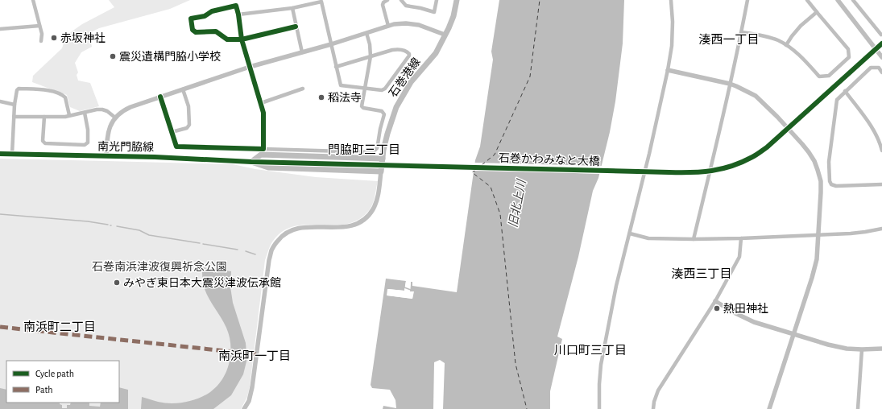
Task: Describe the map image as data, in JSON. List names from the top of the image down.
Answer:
{
  "streets": {
    "main road": ["石巻港線"],
    "street": ["南光門脇線", "石巻かわみなと大橋"]
  },
  "crossings": [
    ["南光門脇線", "石巻かわみなと大橋"]
  ],
  "districts": [
    "湊西一丁目",
    "門脇町三丁目",
    "湊西三丁目",
    "南浜町二丁目",
    "川口町三丁目",
    "南浜町一丁目"
  ],
  "water": ["旧北上川"],
  "parks": ["石巻南浜津波復興祈念公園"],
  "places": [
    "赤坂神社",
    "震災遺構門脇小学校",
    "稻法寺",
    "みやぎ東日本大震災津波伝承館",
    "熱田神社"
  ],
  "legend": ["Cycle path", "Path"]
}
